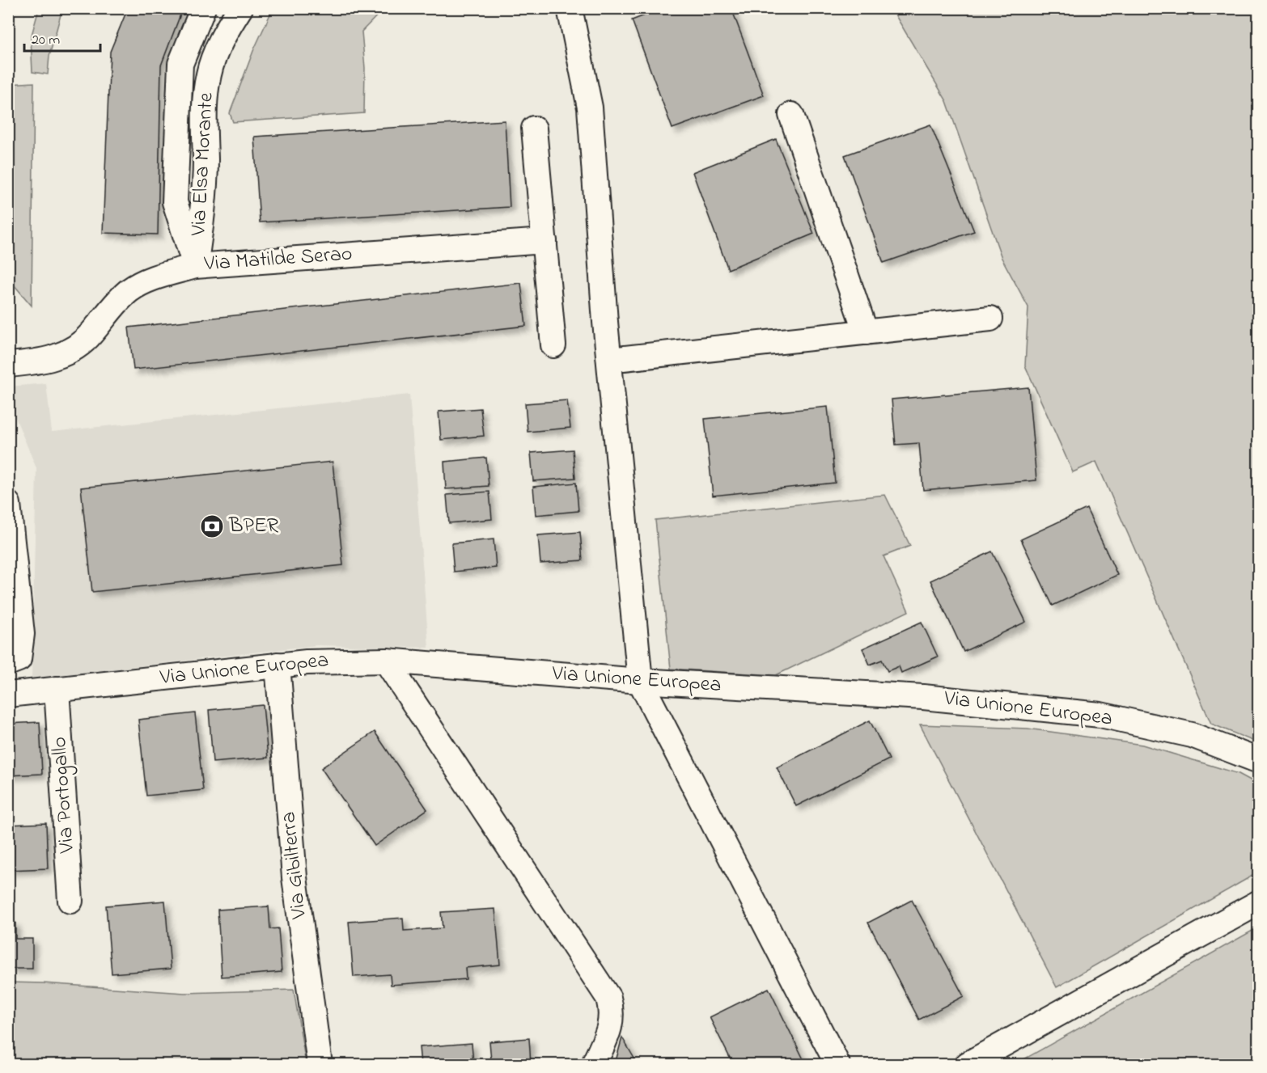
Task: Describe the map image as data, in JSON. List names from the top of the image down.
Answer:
{
  "streets": {
    "street": [
      "Via Elsa Morante",
      "Via Matilde Serao",
      "Via Unione Europea",
      "Via Portogallo",
      "Via Gibilterra"
    ]
  },
  "crossings": [
    ["Via Elsa Morante", "Via Matilde Serao"],
    ["Via Unione Europea", "Via Portogallo"],
    ["Via Unione Europea", "Via Gibilterra"]
  ],
  "places": {
    "bank": ["BPER"]
  },
  "scale_bar": "20 m"
}
